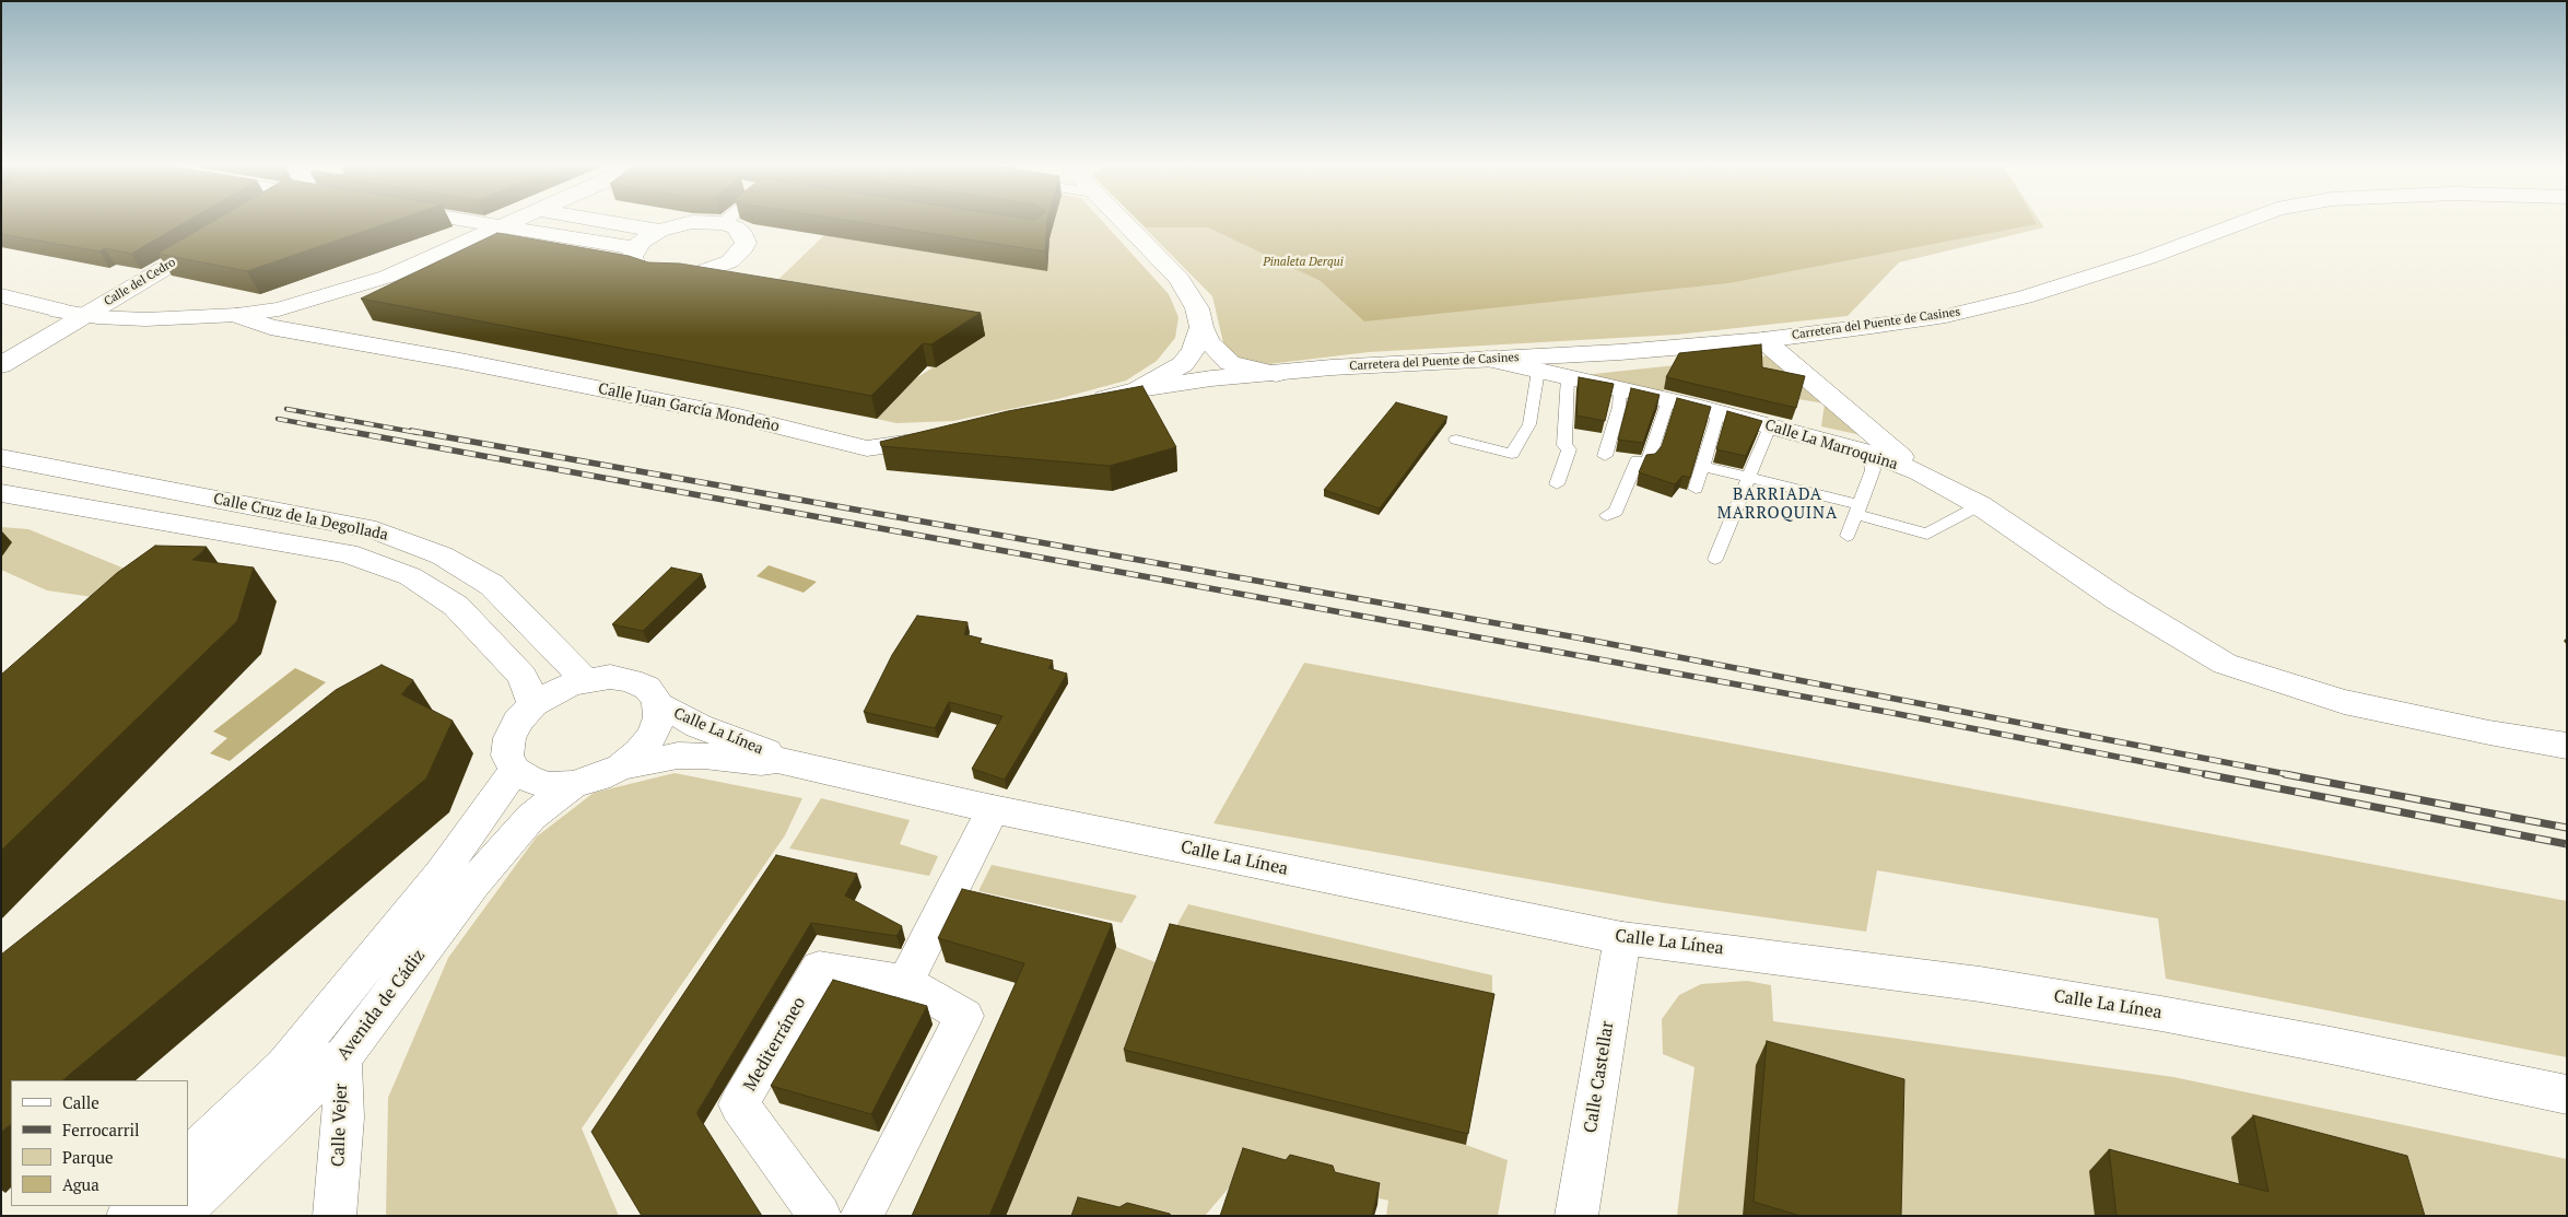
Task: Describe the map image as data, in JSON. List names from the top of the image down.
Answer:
{
  "streets": {
    "street": [
      "Calle del Cedro",
      "Carretera del Puente de Casines",
      "Calle Juan García Mondeño",
      "Calle La Marroquina",
      "Calle Cruz de la Degollada",
      "Calle La Línea",
      "Avenida de Cádiz",
      "Mediterráneo",
      "Calle Castellar",
      "Calle Vejer"
    ]
  },
  "crossings": [
    ["Carretera del Puente de Casines", "Calle La Marroquina"],
    ["Calle Cruz de la Degollada", "Calle La Línea"],
    ["Calle Cruz de la Degollada", "Avenida de Cádiz"],
    ["Calle La Línea", "Avenida de Cádiz"],
    ["Calle La Línea", "Calle Castellar"],
    ["Avenida de Cádiz", "Calle Vejer"]
  ],
  "districts": ["BARRIADA MARROQUINA"],
  "parks": ["Pinaleta Derqui"],
  "legend": [
    "Calle",
    "Ferrocarril",
    "Parque",
    "Agua"
  ]
}
